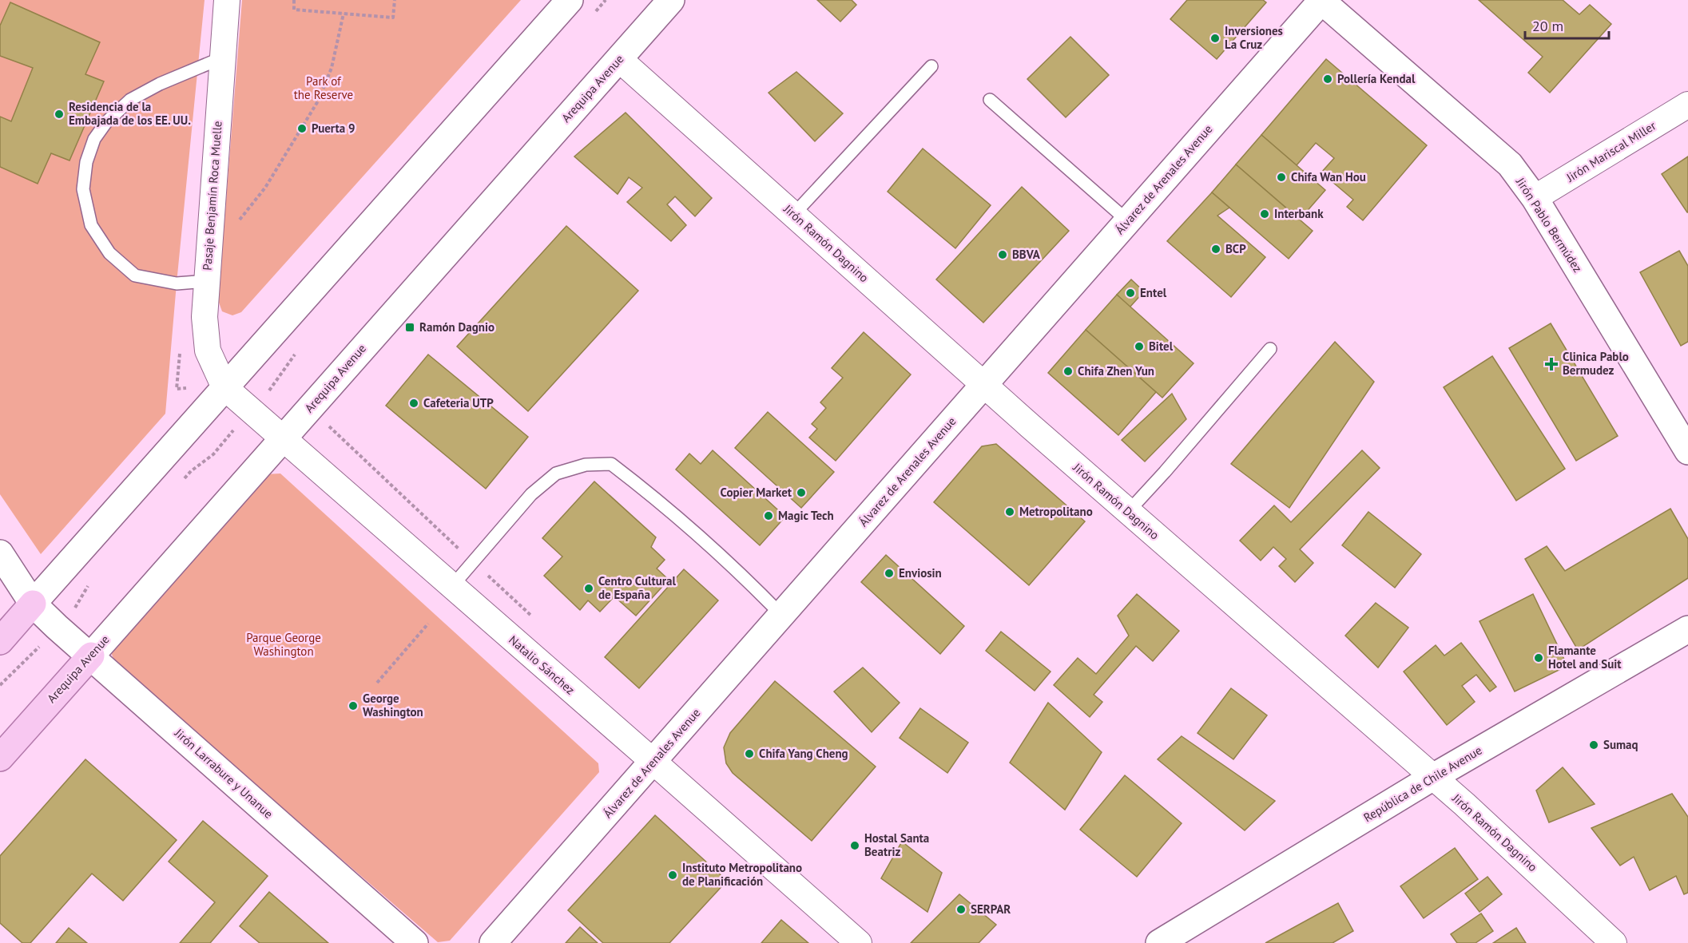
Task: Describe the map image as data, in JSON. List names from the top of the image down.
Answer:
{
  "streets": {
    "main road": [
      "Arequipa Avenue",
      "Álvarez de Arenales Avenue",
      "Jirón Pablo Bermúdez",
      "Jirón Larrabure y Unanue",
      "República de Chile Avenue"
    ],
    "street": [
      "Jirón Mariscal Miller",
      "Pasaje Benjamín Roca Muelle",
      "Jirón Ramón Dagnino",
      "Natalio Sánchez"
    ]
  },
  "crossings": [
    ["Arequipa Avenue", "Jirón Ramón Dagnino"],
    ["Arequipa Avenue", "Natalio Sánchez"],
    ["Arequipa Avenue", "Jirón Larrabure y Unanue"],
    ["Jirón Mariscal Miller", "Jirón Pablo Bermúdez"],
    ["Álvarez de Arenales Avenue", "Jirón Pablo Bermúdez"],
    ["Álvarez de Arenales Avenue", "Jirón Ramón Dagnino"],
    ["Álvarez de Arenales Avenue", "Natalio Sánchez"],
    ["Pasaje Benjamín Roca Muelle", "Natalio Sánchez"],
    ["Jirón Ramón Dagnino", "República de Chile Avenue"]
  ],
  "parks": ["Park of the Reserve", "Parque George Washington"],
  "places": {
    "other": [
      "Inversiones La Cruz",
      "Pollería Kendal",
      "Residencia de la Embajada de los EE. UU.",
      "Puerta 9",
      "Chifa Wan Hou",
      "Interbank",
      "BCP",
      "BBVA",
      "Entel",
      "Bitel",
      "Chifa Zhen Yun",
      "Cafeteria UTP",
      "Copier Market",
      "Metropolitano",
      "Magic Tech",
      "Enviosin",
      "Centro Cultural de España",
      "Flamante Hotel and Suit",
      "George Washington",
      "Sumaq",
      "Chifa Yang Cheng",
      "Hostal Santa Beatriz",
      "Instituto Metropolitano de Planificación",
      "SERPAR"
    ],
    "transit": ["Ramón Dagnio"],
    "health": ["Clinica Pablo Bermudez"]
  },
  "scale_bar": "20 m"
}
